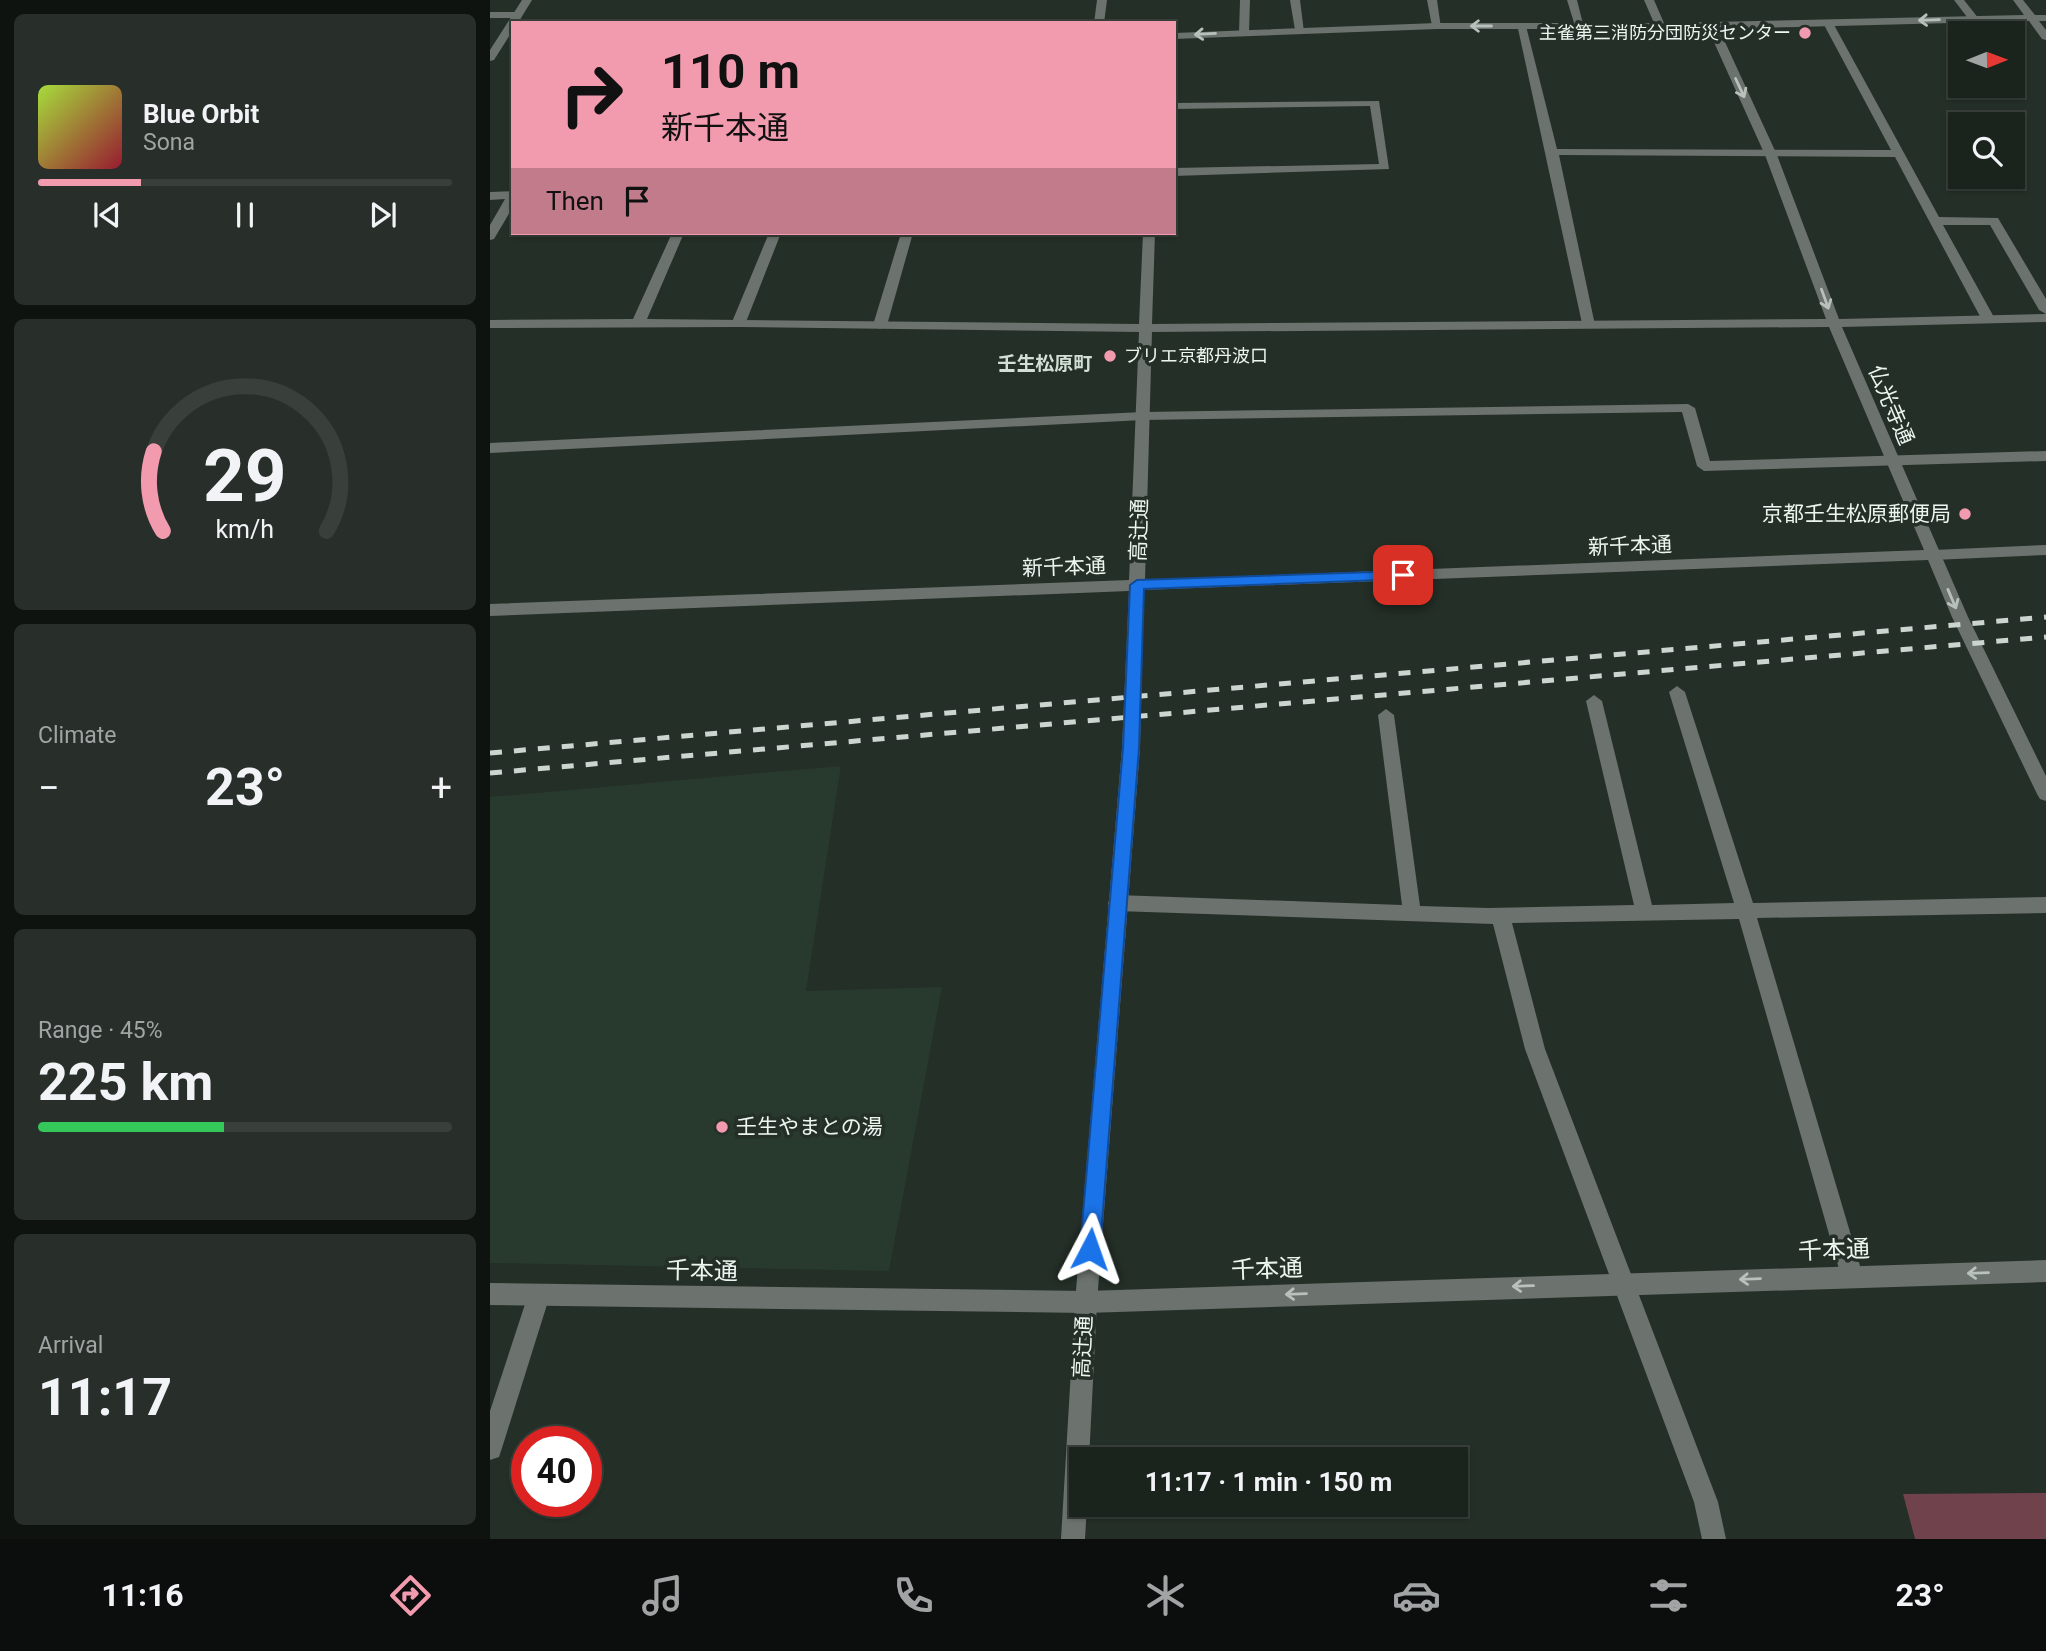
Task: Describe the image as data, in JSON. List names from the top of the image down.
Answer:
{
  "streets": {
    "street": [
      "仏光寺通",
      "高辻通",
      "新千本通",
      "千本通"
    ]
  },
  "crossings": [
    ["仏光寺通", "新千本通"],
    ["高辻通", "新千本通"],
    ["高辻通", "千本通"]
  ],
  "one_way": ["千本通"],
  "districts": ["壬生松原町"],
  "places": [
    "主雀第三消防分団防災センター",
    "ブリエ京都丹波口",
    "京都壬生松原郵便局",
    "壬生やまとの湯"
  ],
  "north": "right",
  "page": {
    "turn": ["110 m", "新千本通"],
    "song": ["Blue Orbit", "Sona"],
    "then": "Then",
    "tile": [
      "Climate",
      ["Range · 45%", "225 km"],
      ["Arrival", "11:17"]
    ],
    "heat": ["−", "23°", "+"],
    "limit": "40",
    "trip": "11:17 · 1 min · 150 m",
    "tabs": ["11:16", "23°"],
    "gauge": ["29", "km/h"]
  }
}
